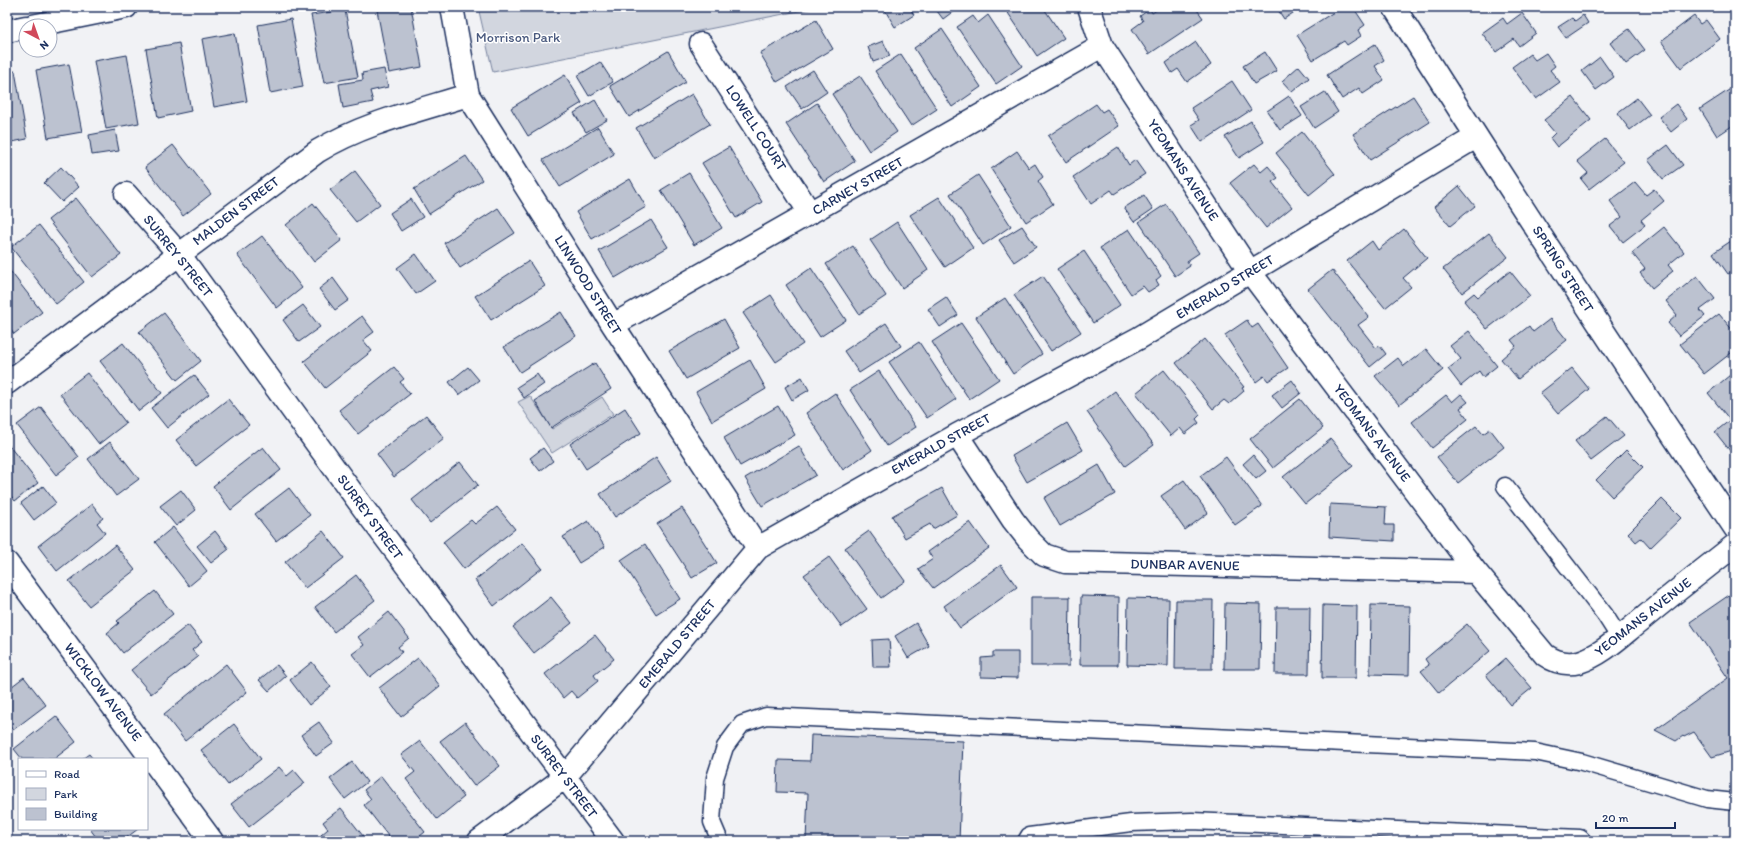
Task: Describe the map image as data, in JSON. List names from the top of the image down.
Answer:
{
  "streets": {
    "street": [
      "LOWELL COURT",
      "YEOMANS AVENUE",
      "CARNEY STREET",
      "MALDEN STREET",
      "SURREY STREET",
      "SPRING STREET",
      "LINWOOD STREET",
      "EMERALD STREET",
      "DUNBAR AVENUE",
      "WICKLOW AVENUE"
    ]
  },
  "crossings": [
    ["LOWELL COURT", "CARNEY STREET"],
    ["YEOMANS AVENUE", "CARNEY STREET"],
    ["YEOMANS AVENUE", "EMERALD STREET"],
    ["YEOMANS AVENUE", "DUNBAR AVENUE"],
    ["CARNEY STREET", "LINWOOD STREET"],
    ["MALDEN STREET", "SURREY STREET"],
    ["MALDEN STREET", "LINWOOD STREET"],
    ["SURREY STREET", "EMERALD STREET"],
    ["SPRING STREET", "EMERALD STREET"],
    ["LINWOOD STREET", "EMERALD STREET"],
    ["EMERALD STREET", "DUNBAR AVENUE"]
  ],
  "parks": ["Morrison Park"],
  "legend": ["Road", "Park", "Building"],
  "scale_bar": "20 m",
  "north": "bottom right"
}
